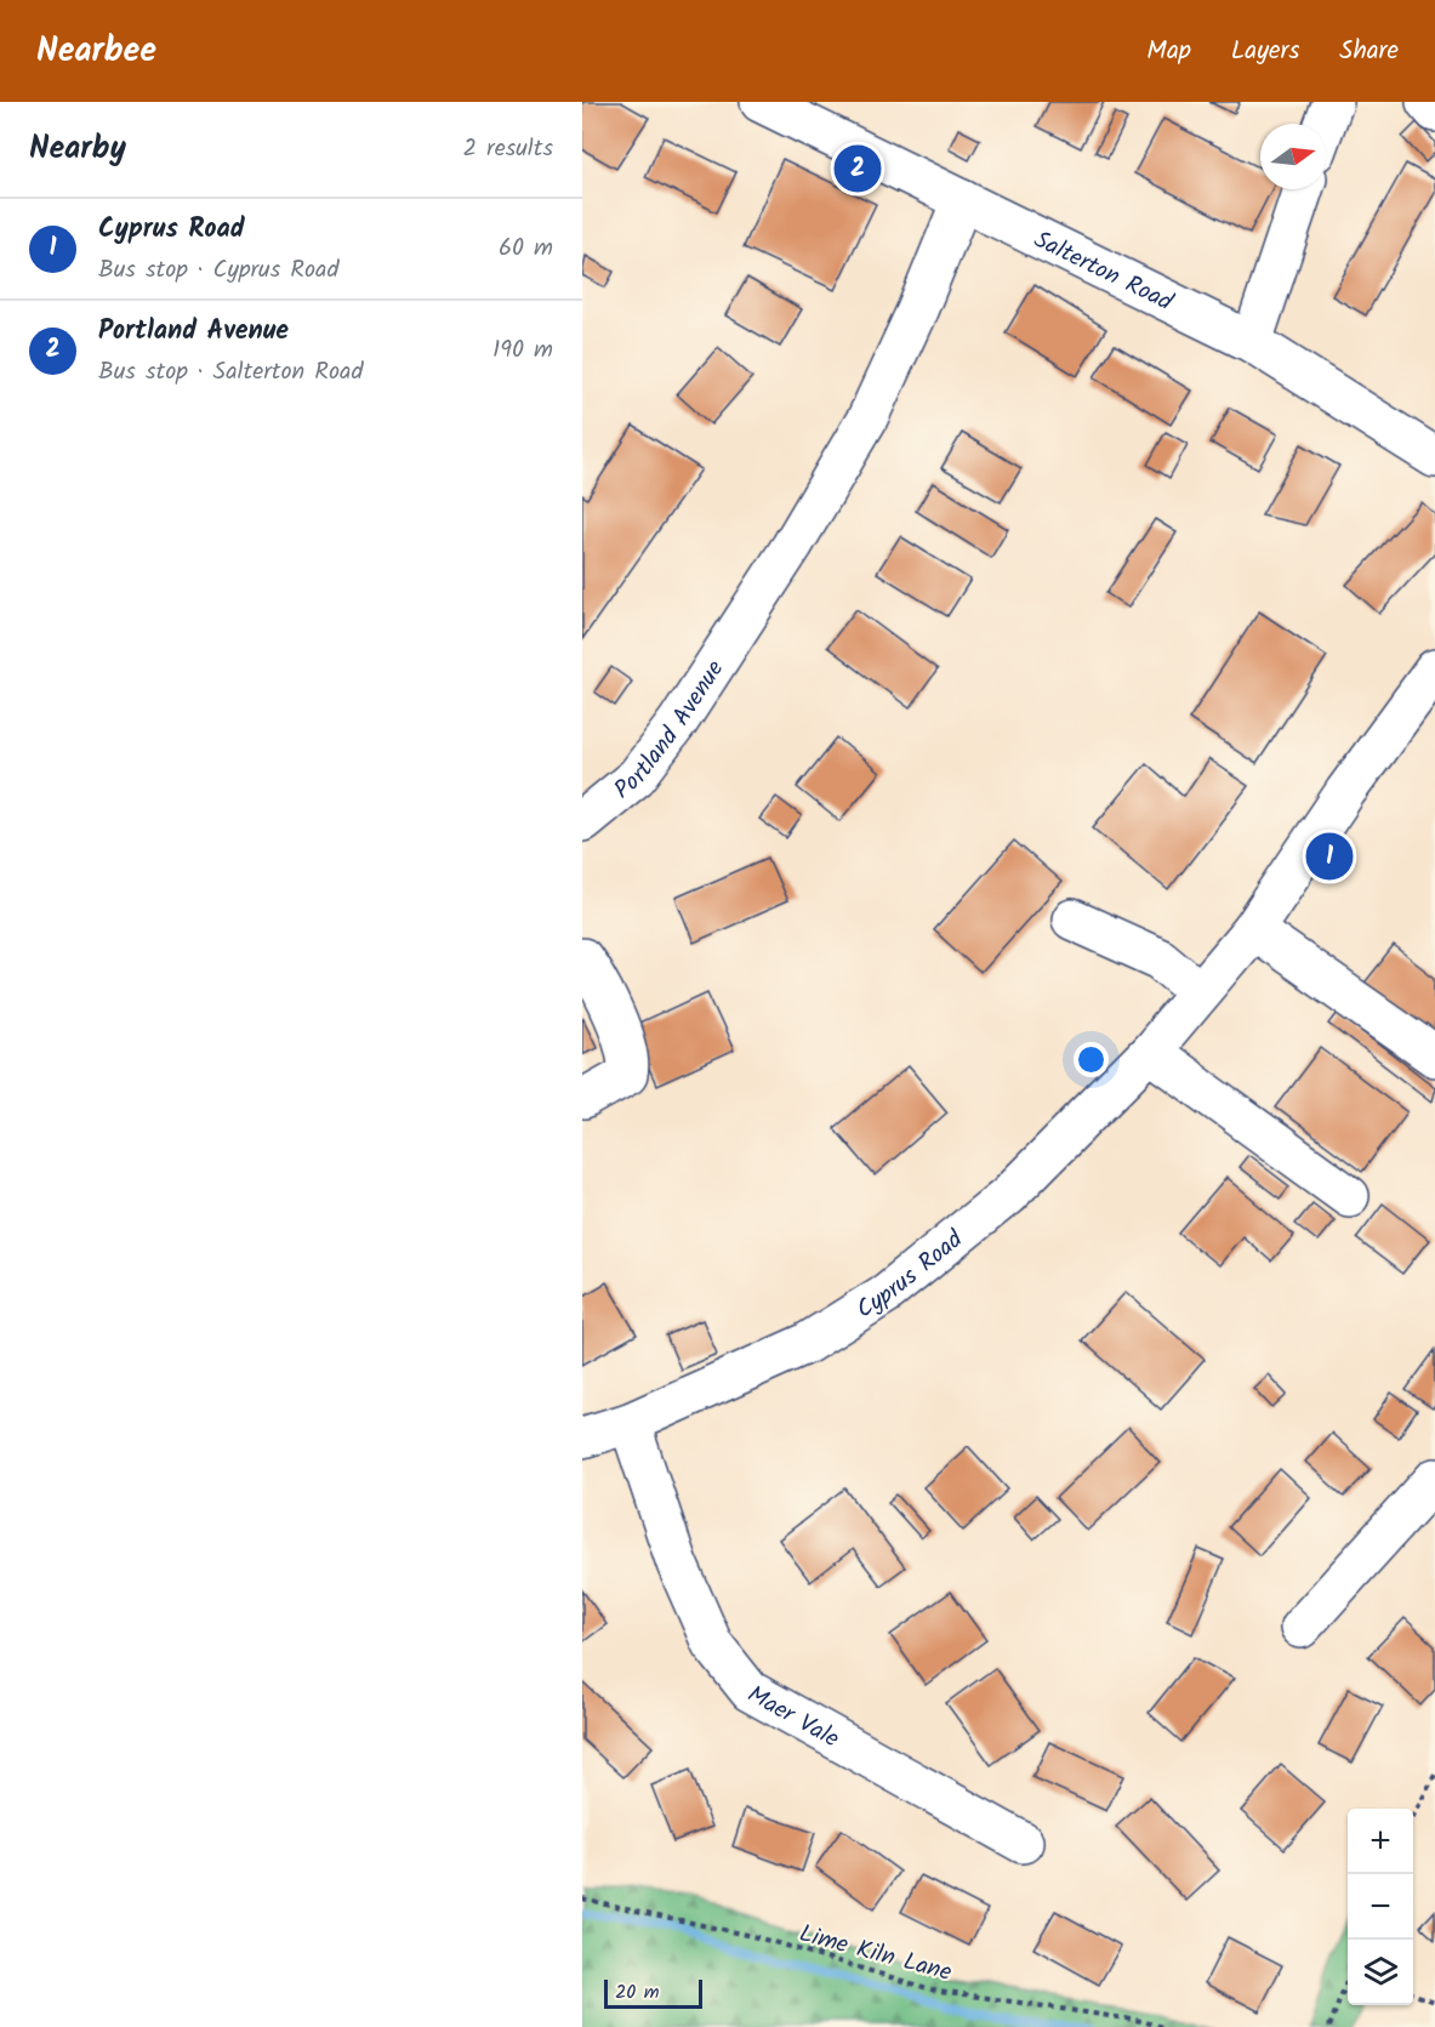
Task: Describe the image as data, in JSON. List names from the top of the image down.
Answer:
{
  "streets": {
    "street": [
      "Salterton Road",
      "Portland Avenue",
      "Cyprus Road",
      "Maer Vale"
    ],
    "path": ["Lime Kiln Lane"]
  },
  "crossings": [
    ["Salterton Road", "Portland Avenue"],
    ["Cyprus Road", "Maer Vale"]
  ],
  "scale_bar": "20 m",
  "north": "right",
  "page": {
    "header": "Nearbee",
    "nav": ["Map", "Layers", "Share"],
    "heading": ["Nearby", "2 results"],
    "pins": ["2", "1"],
    "list": [
      {
        "mark": "1",
        "name": "Cyprus Road",
        "note": "Bus stop · Cyprus Road",
        "value": "60 m"
      },
      {
        "mark": "2",
        "name": "Portland Avenue",
        "note": "Bus stop · Salterton Road",
        "value": "190 m"
      }
    ],
    "map_buttons": ["+", "−"],
    "scale": "20 m"
  }
}
